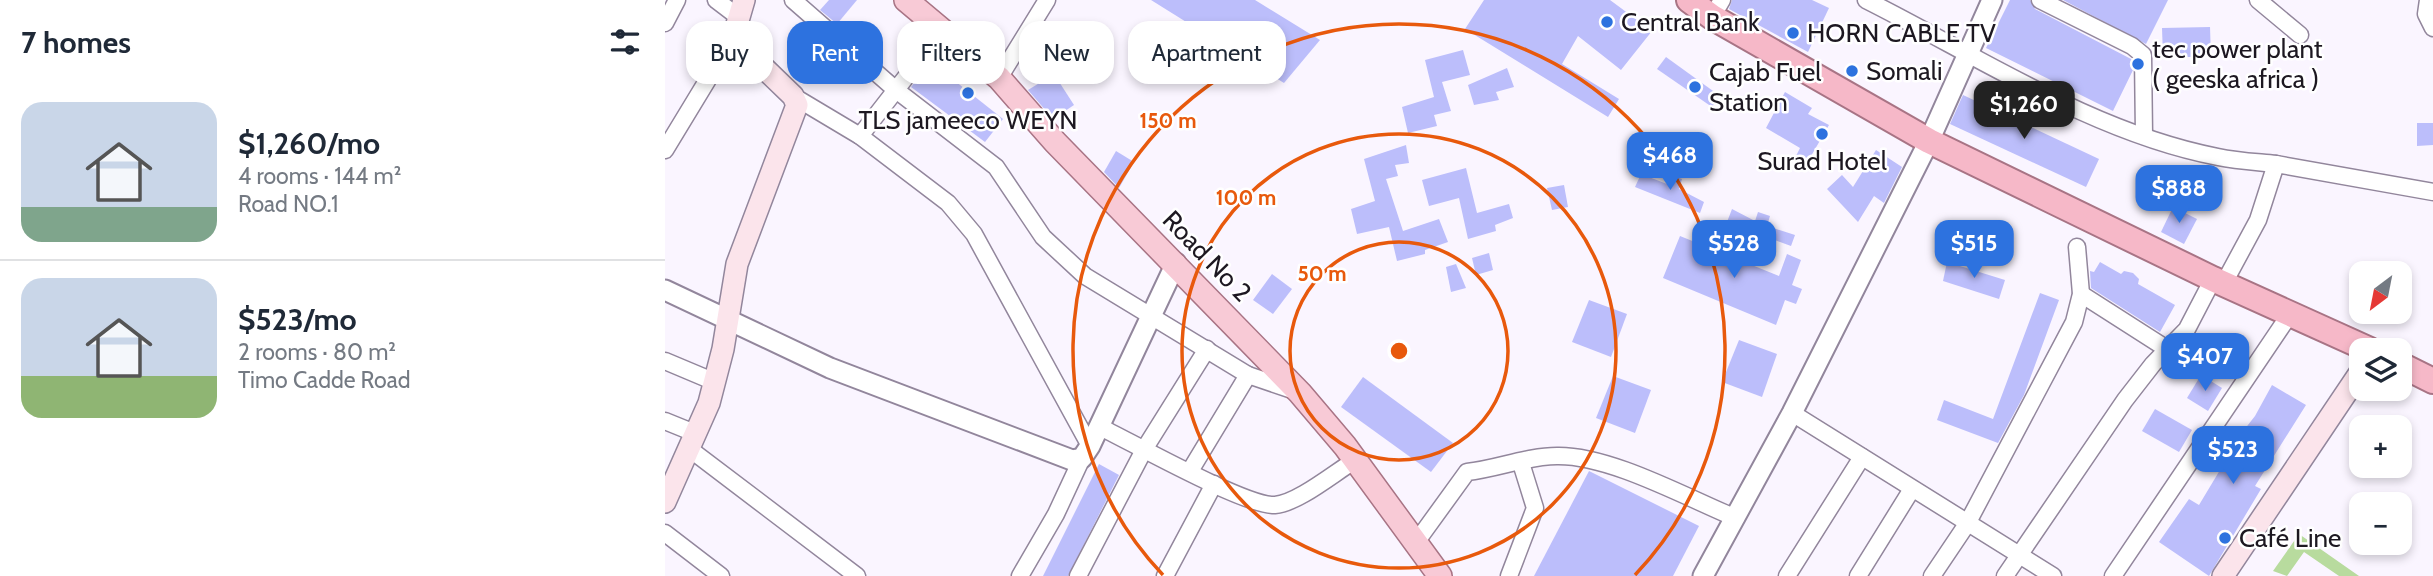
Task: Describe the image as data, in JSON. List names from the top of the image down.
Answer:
{
  "streets": {
    "main road": ["Road No 2"]
  },
  "places": [
    "Central Bank",
    "HORN CABLE TV",
    "tec power plant ( geeska africa )",
    "Somali",
    "Cajab Fuel Station",
    "TLS jameeco WEYN",
    "Surad Hotel",
    "Café Line"
  ],
  "north": "bottom left",
  "page": {
    "heading": "7 homes",
    "chip": [
      "Buy",
      "Rent",
      "Filters",
      "New",
      "Apartment"
    ],
    "price": [
      "$1,260",
      "$468",
      "$888",
      "$528",
      "$515",
      "$407",
      "$523"
    ],
    "list": [
      {
        "name": "$1,260/mo",
        "note": "4 rooms · 144 m² · Road NO.1"
      },
      {
        "name": "$523/mo",
        "note": "2 rooms · 80 m² · Timo Cadde Road"
      }
    ],
    "map_buttons": ["+", "−"]
  },
  "rings": ["150 m", "100 m", "50 m"]
}
